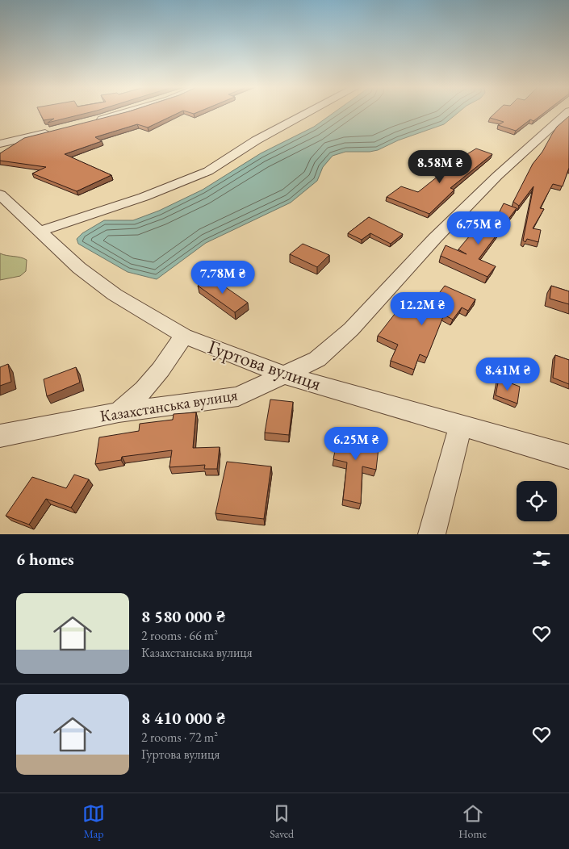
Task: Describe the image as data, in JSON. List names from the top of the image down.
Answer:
{
  "streets": {
    "street": ["Гуртова вулиця", "Казахстанська вулиця"]
  },
  "crossings": [
    ["Гуртова вулиця", "Казахстанська вулиця"]
  ],
  "page": {
    "price": [
      "8.58M ₴",
      "6.75M ₴",
      "7.78M ₴",
      "12.2M ₴",
      "8.41M ₴",
      "6.25M ₴"
    ],
    "heading": "6 homes",
    "list": [
      {
        "name": "8 580 000 ₴",
        "note": "2 rooms · 66 m² · Казахстанська вулиця"
      },
      {
        "name": "8 410 000 ₴",
        "note": "2 rooms · 72 m² · Гуртова вулиця"
      }
    ],
    "tabs": ["Map", "Saved", "Home"]
  }
}
